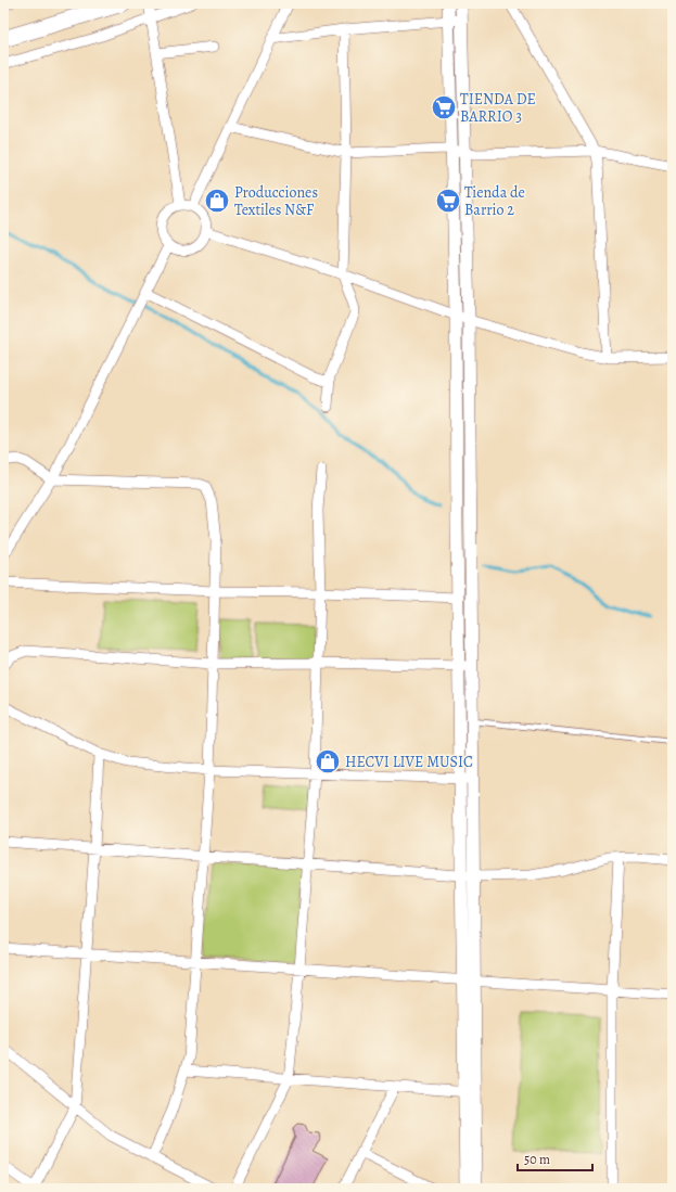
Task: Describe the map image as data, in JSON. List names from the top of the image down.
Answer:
{
  "places": {
    "supermarket": ["TIENDA DE BARRIO 3", "Tienda de Barrio 2"],
    "shop": ["Producciones Textiles N&F", "HECVI LIVE MUSIC"]
  },
  "scale_bar": "50 m"
}
